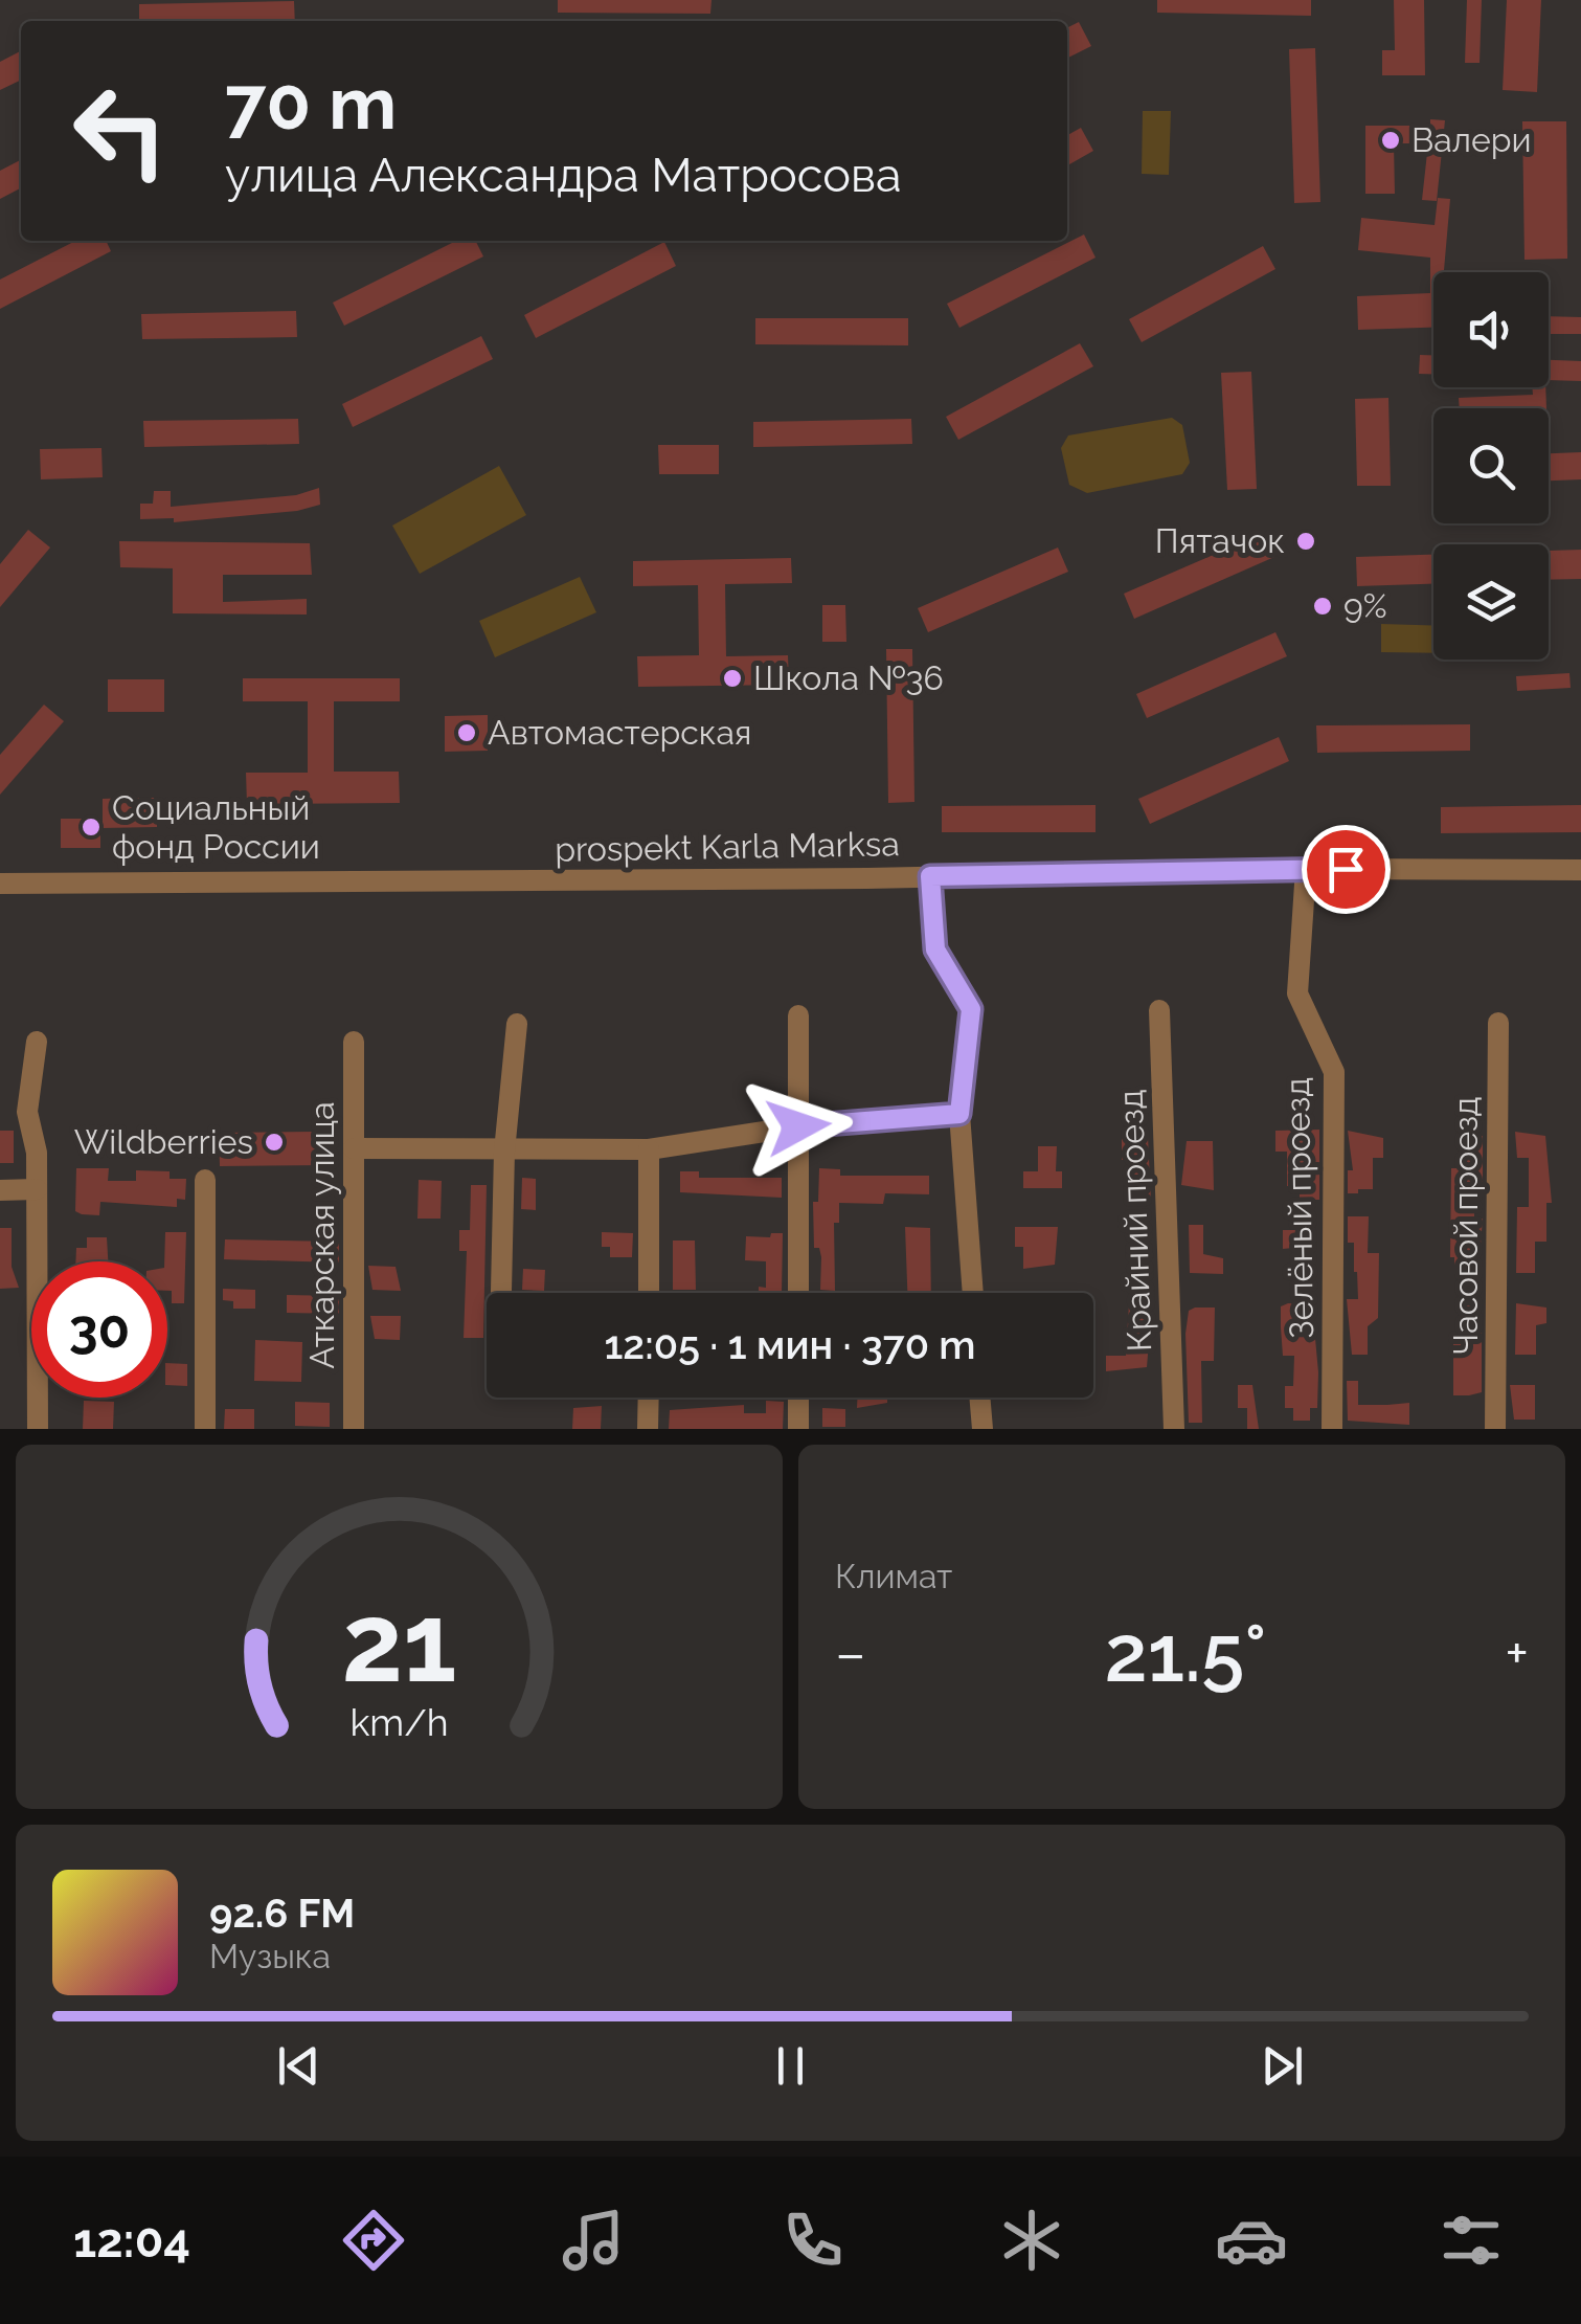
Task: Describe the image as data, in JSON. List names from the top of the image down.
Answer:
{
  "streets": {
    "street": [
      "prospekt Karla Marksa",
      "Зелёный проезд",
      "Крайний проезд",
      "Часовой проезд",
      "Аткарская улица"
    ]
  },
  "crossings": [
    ["prospekt Karla Marksa", "Зелёный проезд"]
  ],
  "places": [
    "Валери",
    "Пятачок",
    "9%",
    "Школа №36",
    "Автомастерская",
    "Социальный фонд России",
    "Wildberries"
  ],
  "page": {
    "turn": ["70 m", "улица Александра Матросова"],
    "limit": "30",
    "trip": "12:05 · 1 мин · 370 m",
    "tile": "Климат",
    "heat": ["−", "21.5°", "+"],
    "song": ["92.6 FM", "Музыка"],
    "tabs": "12:04",
    "gauge": ["21", "km/h"]
  }
}
